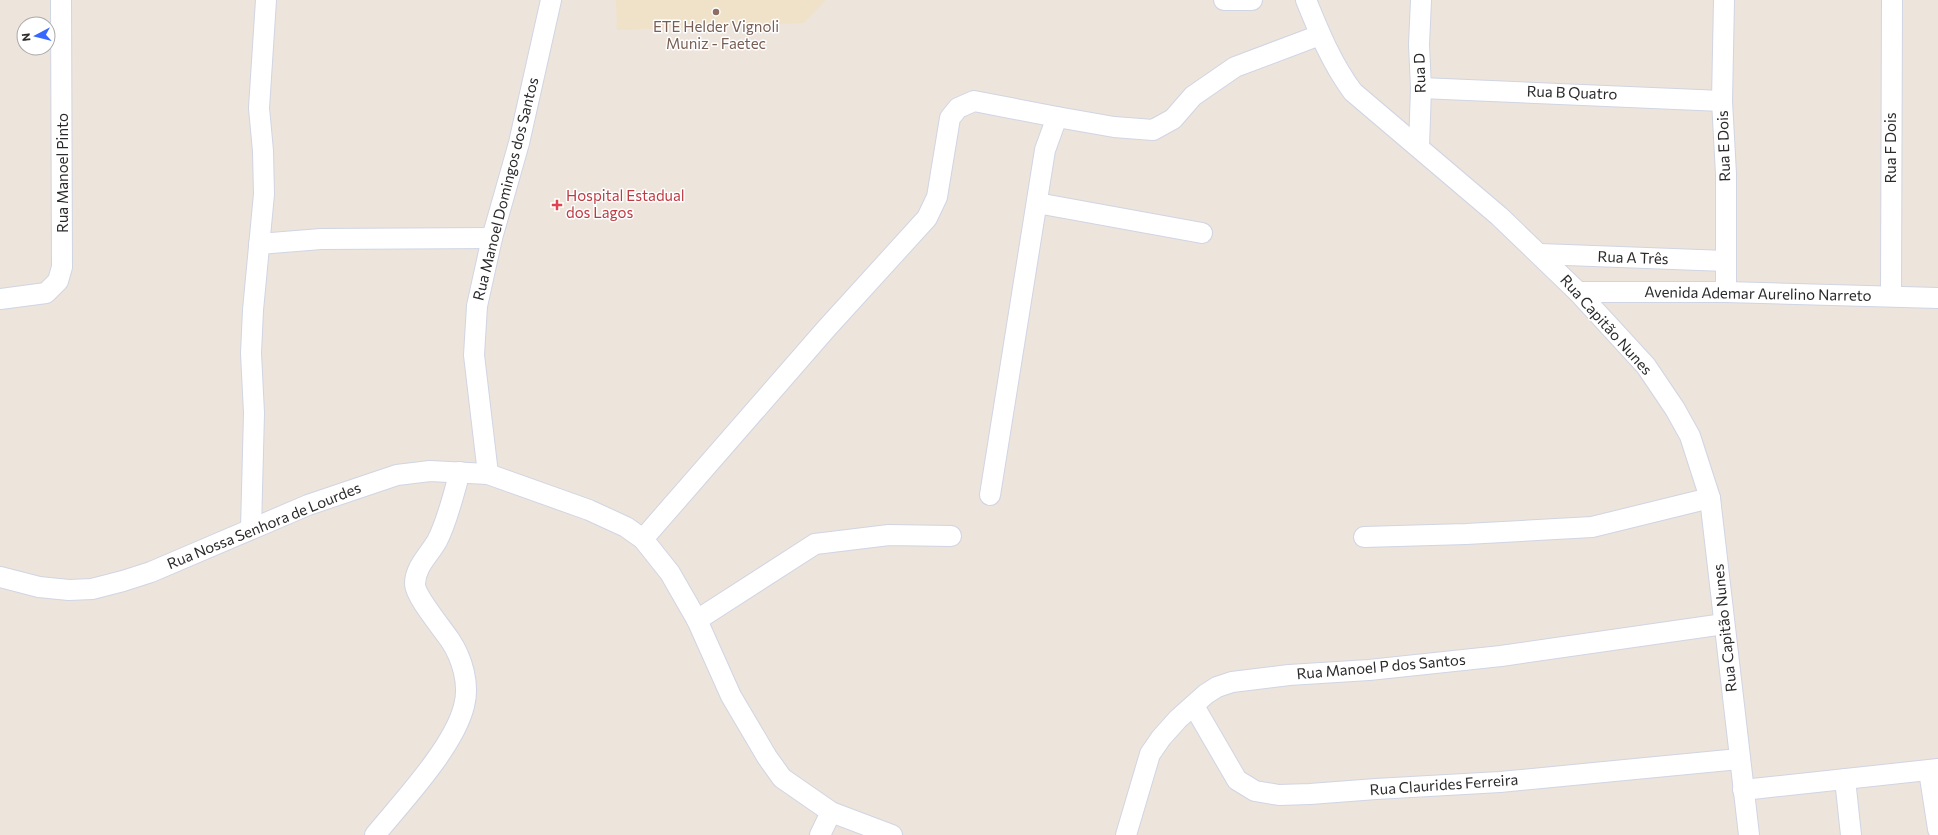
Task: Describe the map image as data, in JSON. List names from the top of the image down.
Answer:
{
  "streets": {
    "street": [
      "Rua D",
      "Rua B Quatro",
      "Rua E Dois",
      "Rua F Dois",
      "Rua Manoel Pinto",
      "Rua Manoel Domingos dos Santos",
      "Rua A Três",
      "Avenida Ademar Aurelino Narreto",
      "Rua Capitão Nunes",
      "Rua Nossa Senhora de Lourdes",
      "Rua Manoel P dos Santos",
      "Rua Claurides Ferreira"
    ]
  },
  "crossings": [
    ["Rua D", "Rua B Quatro"],
    ["Rua D", "Rua Capitão Nunes"],
    ["Rua B Quatro", "Rua E Dois"],
    ["Rua E Dois", "Rua A Três"],
    ["Rua E Dois", "Avenida Ademar Aurelino Narreto"],
    ["Rua F Dois", "Avenida Ademar Aurelino Narreto"],
    ["Rua Manoel Domingos dos Santos", "Rua Nossa Senhora de Lourdes"],
    ["Rua A Três", "Rua Capitão Nunes"],
    ["Avenida Ademar Aurelino Narreto", "Rua Capitão Nunes"],
    ["Rua Capitão Nunes", "Rua Manoel P dos Santos"],
    ["Rua Capitão Nunes", "Rua Claurides Ferreira"],
    ["Rua Manoel P dos Santos", "Rua Claurides Ferreira"]
  ],
  "places": {
    "other": ["ETE Helder Vignoli Muniz - Faetec"],
    "health": ["Hospital Estadual dos Lagos"]
  },
  "north": "left"
}
